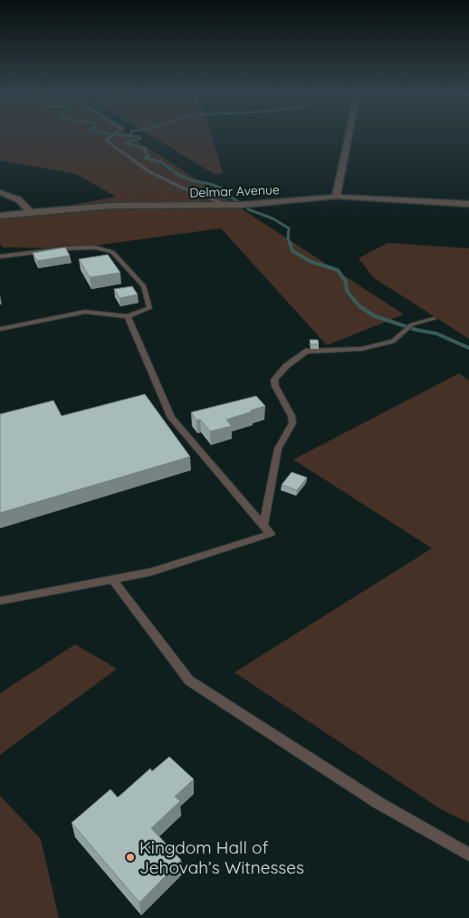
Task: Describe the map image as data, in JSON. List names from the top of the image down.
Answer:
{
  "streets": {
    "street": ["Delmar Avenue"]
  },
  "places": ["Kingdom Hall of Jehovah’s Witnesses"]
}
